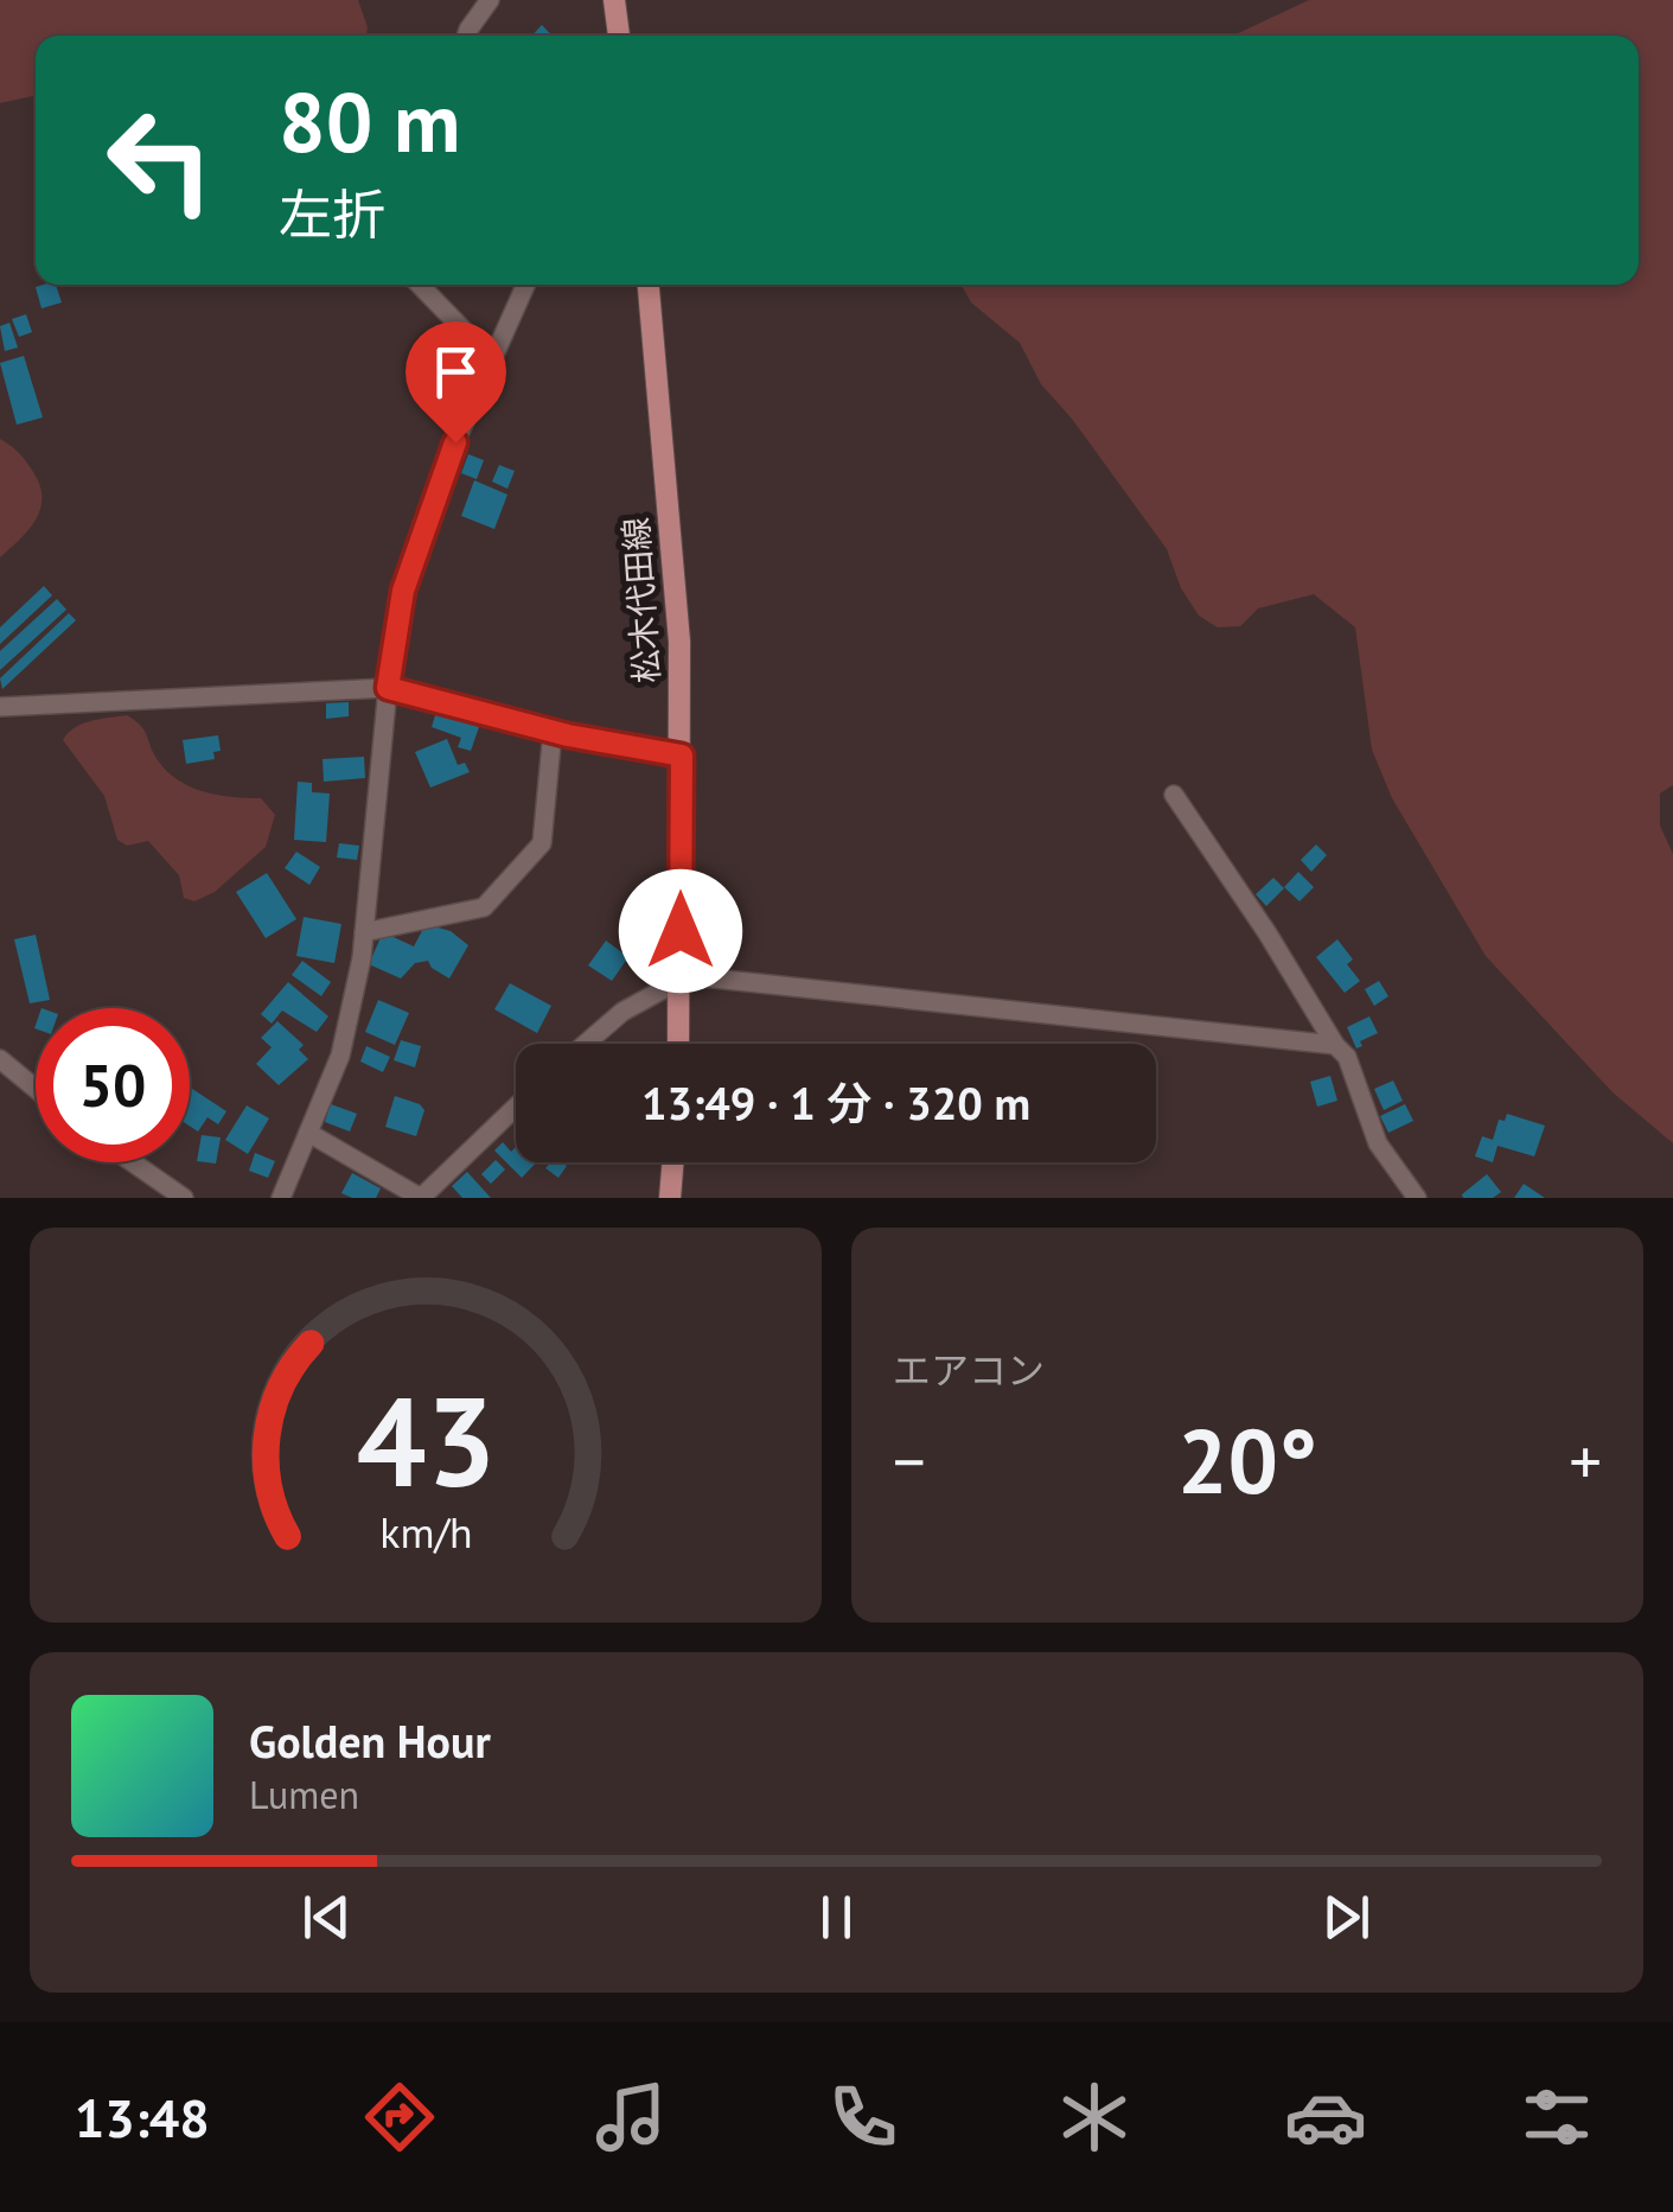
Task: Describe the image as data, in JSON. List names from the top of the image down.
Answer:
{
  "streets": {
    "main road": ["松木代田線"]
  },
  "page": {
    "turn": ["80 m", "左折"],
    "limit": "50",
    "trip": "13:49 · 1 分 · 320 m",
    "tile": "エアコン",
    "heat": ["−", "20°", "+"],
    "song": ["Golden Hour", "Lumen"],
    "tabs": "13:48",
    "gauge": ["43", "km/h"]
  }
}
